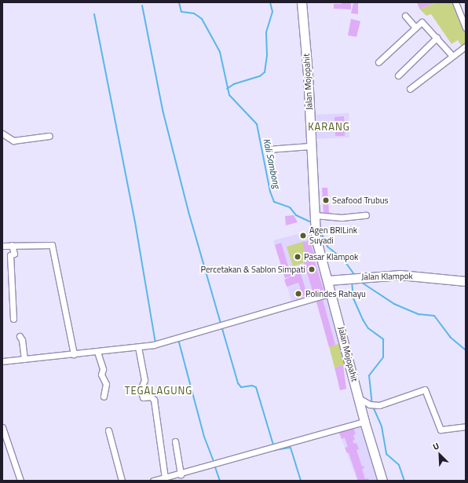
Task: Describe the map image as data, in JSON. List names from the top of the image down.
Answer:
{
  "streets": {
    "street": ["Jalan Mojopahit", "Jalan Klampok"]
  },
  "crossings": [
    ["Jalan Mojopahit", "Jalan Klampok"]
  ],
  "districts": ["KARANG", "TEGALAGUNG"],
  "water": ["Kali Sambong"],
  "places": [
    "Seafood Trubus",
    "Agen BRILink Suyadi",
    "Pasar Klampok",
    "Percetakan & Sablon Simpati",
    "Polindes Rahayu"
  ],
  "north": "top left"
}
